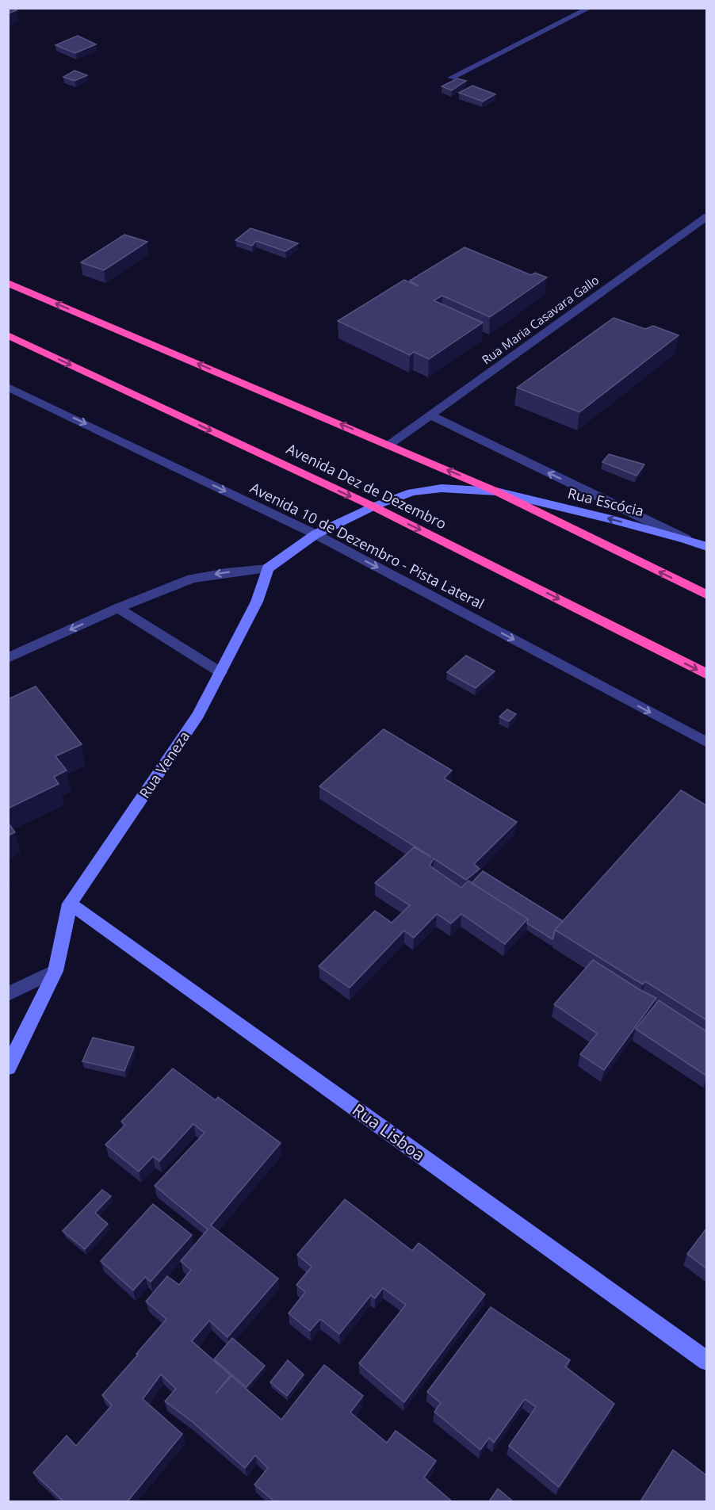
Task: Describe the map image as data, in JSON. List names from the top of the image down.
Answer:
{
  "streets": {
    "highway": ["Avenida Dez de Dezembro"],
    "street": [
      "Rua Maria Casavara Gallo",
      "Rua Escócia",
      "Avenida 10 de Dezembro - Pista Lateral",
      "Rua Veneza",
      "Rua Lisboa"
    ]
  },
  "crossings": [
    ["Avenida Dez de Dezembro", "Rua Escócia"],
    ["Rua Veneza", "Rua Lisboa"]
  ],
  "one_way": ["Avenida 10 de Dezembro - Pista Lateral"]
}
